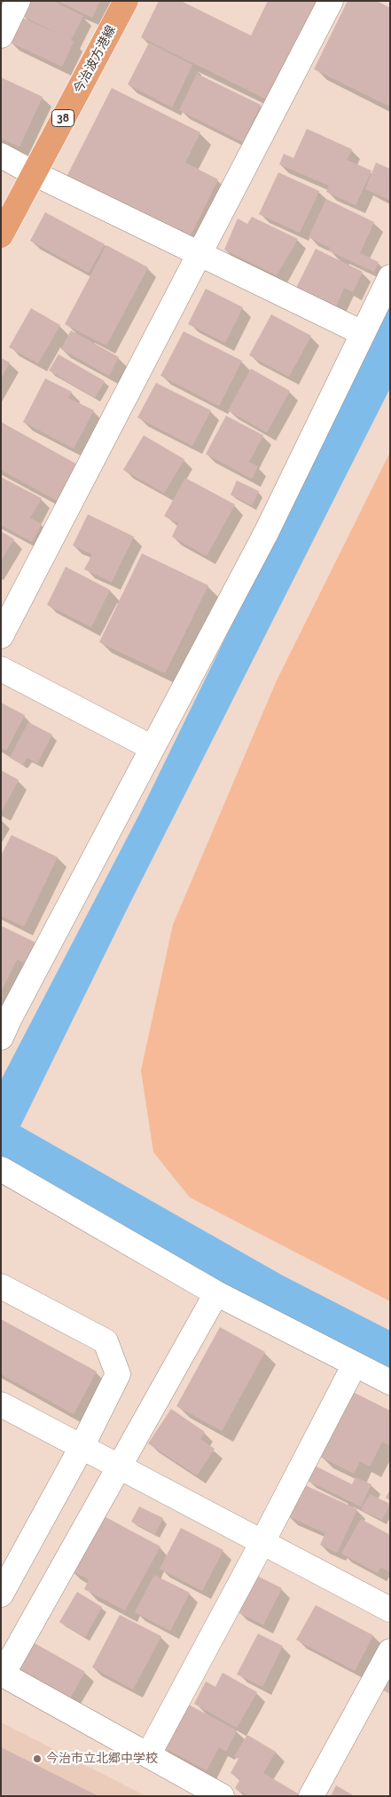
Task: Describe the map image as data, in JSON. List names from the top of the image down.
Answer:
{
  "streets": {
    "main road": ["今治波方港線", "38"]
  },
  "places": ["今治市立北郷中学校"]
}
